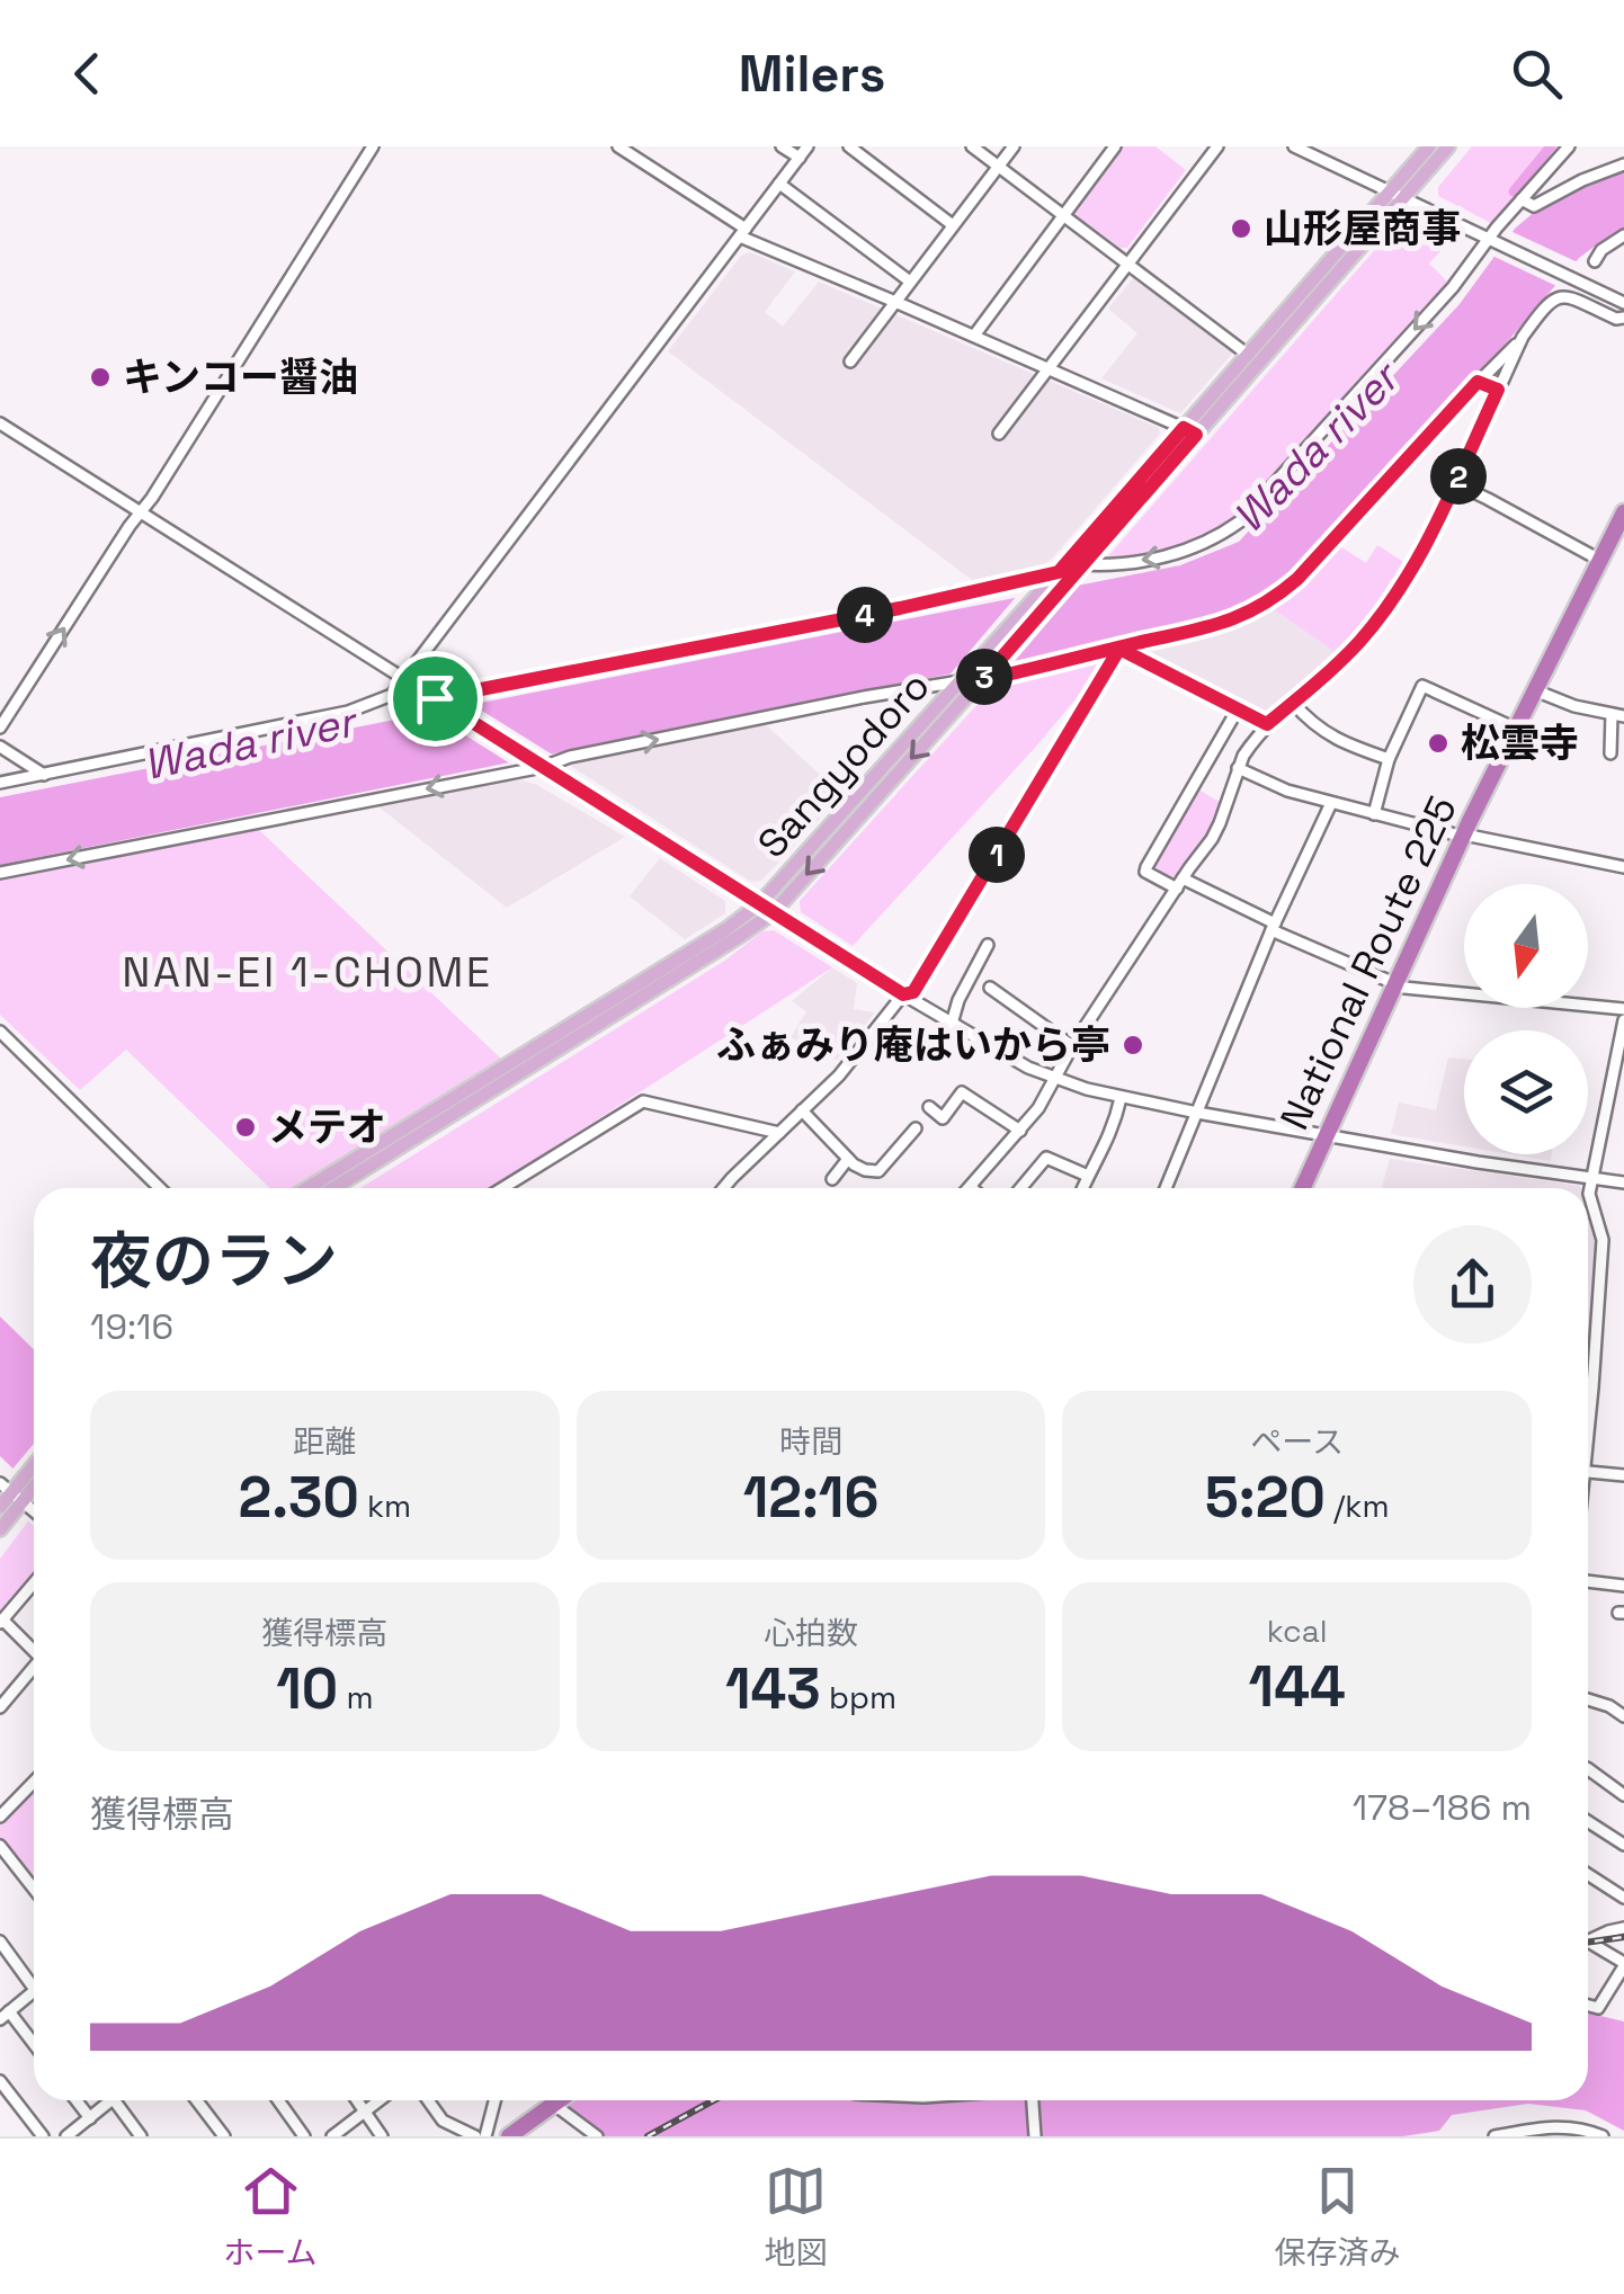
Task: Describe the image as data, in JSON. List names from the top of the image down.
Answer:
{
  "streets": {
    "highway": ["National Route 225"],
    "main road": ["Sangyodoro"]
  },
  "districts": ["NAN-EI 1-CHOME"],
  "water": ["Wada river"],
  "places": [
    "山形屋商事",
    "キンコー醤油",
    "松雲寺",
    "ふぁみり庵はいから亭",
    "メテオ"
  ],
  "north": "bottom",
  "page": {
    "header": "Milers",
    "pins": [
      "2",
      "4",
      "3",
      "1"
    ],
    "heading": ["夜のラン", "19:16"],
    "stats": [
      ["距離", "2.30 km"],
      ["時間", "12:16"],
      ["ペース", "5:20 /km"],
      ["獲得標高", "10 m"],
      ["心拍数", "143 bpm"],
      ["kcal", "144"]
    ],
    "chart": ["獲得標高", "178–186 m"],
    "tabs": ["ホーム", "地図", "保存済み"]
  }
}
